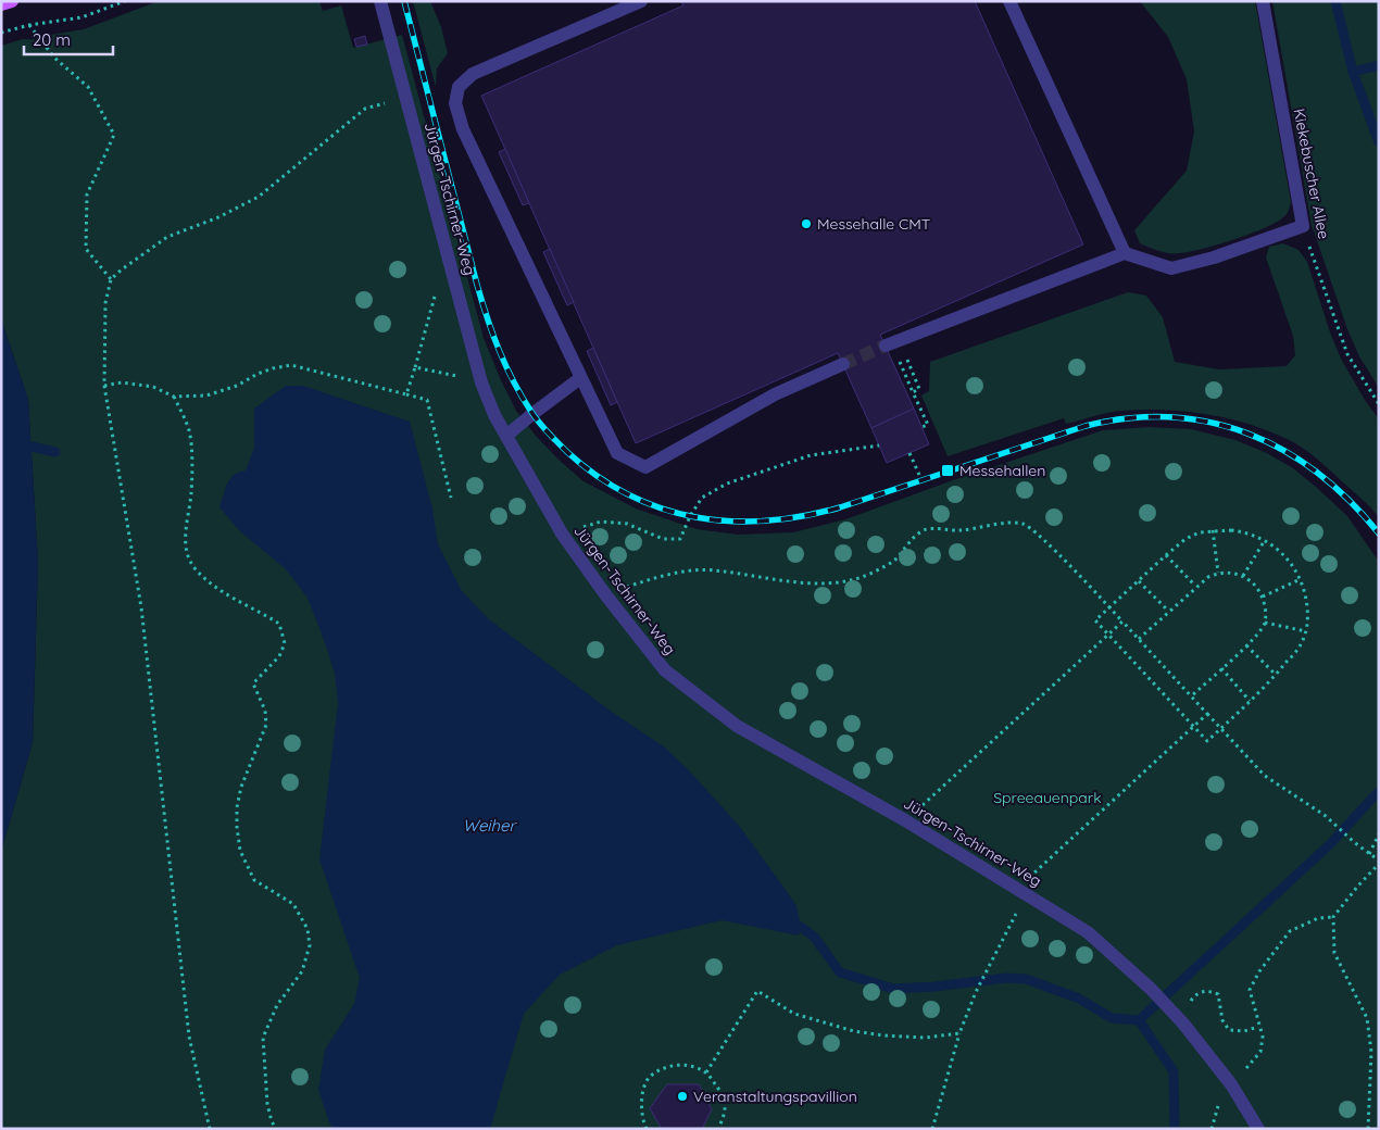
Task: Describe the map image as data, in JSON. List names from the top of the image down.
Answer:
{
  "streets": {
    "street": ["Kiekebuscher Allee", "Jürgen-Tschirner-Weg"]
  },
  "water": ["Weiher"],
  "parks": ["Spreeauenpark"],
  "places": {
    "other": ["Messehalle CMT", "Veranstaltungspavillion"],
    "transit": ["Messehallen"]
  },
  "scale_bar": "20 m"
}
